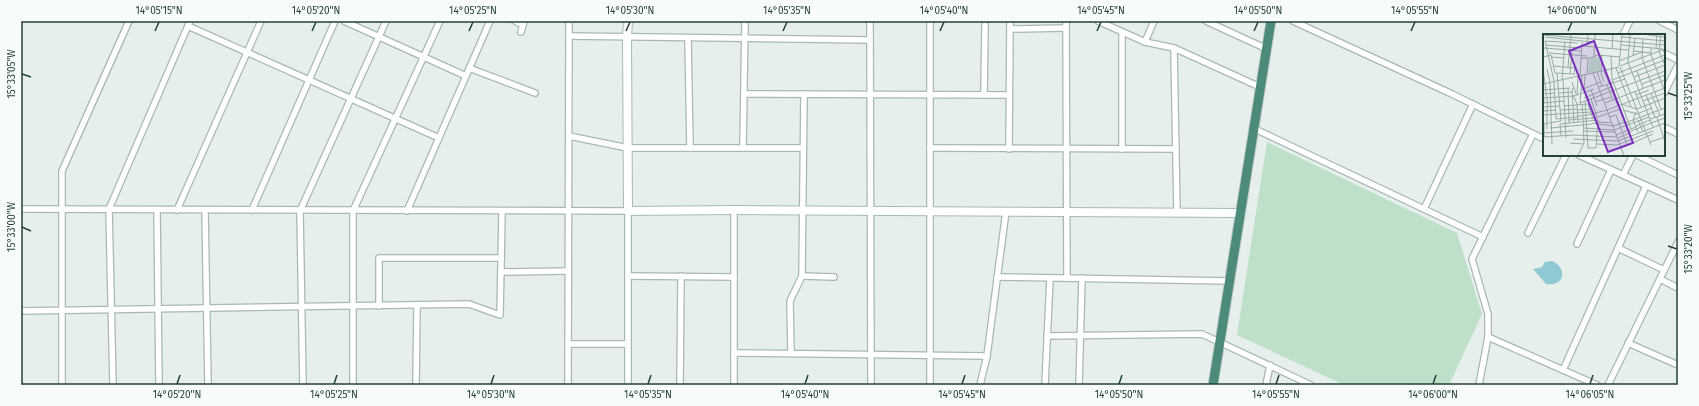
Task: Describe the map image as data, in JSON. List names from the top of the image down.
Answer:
{
  "coordinates": [
    "14°05'15\"N",
    "14°05'20\"N",
    "14°05'25\"N",
    "14°05'30\"N",
    "14°05'35\"N",
    "14°05'40\"N",
    "14°05'45\"N",
    "14°05'50\"N",
    "14°05'55\"N",
    "14°06'00\"N",
    "15°33'05\"W",
    "15°33'25\"W",
    "15°33'00\"W",
    "15°33'20\"W",
    "14°06'05\"N"
  ]
}
